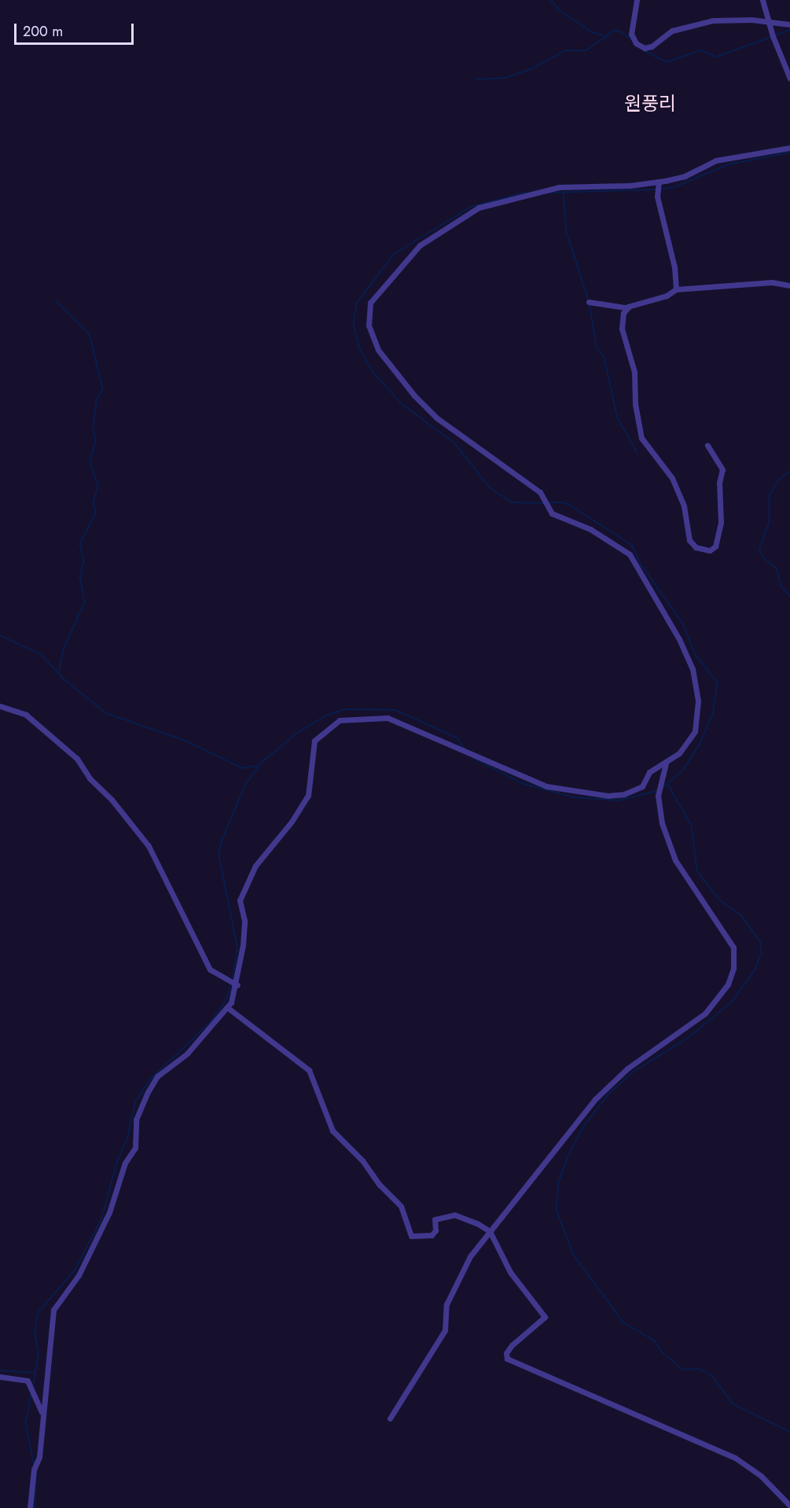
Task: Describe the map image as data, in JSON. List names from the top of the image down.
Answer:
{
  "districts": ["원풍리"],
  "scale_bar": "200 m"
}
